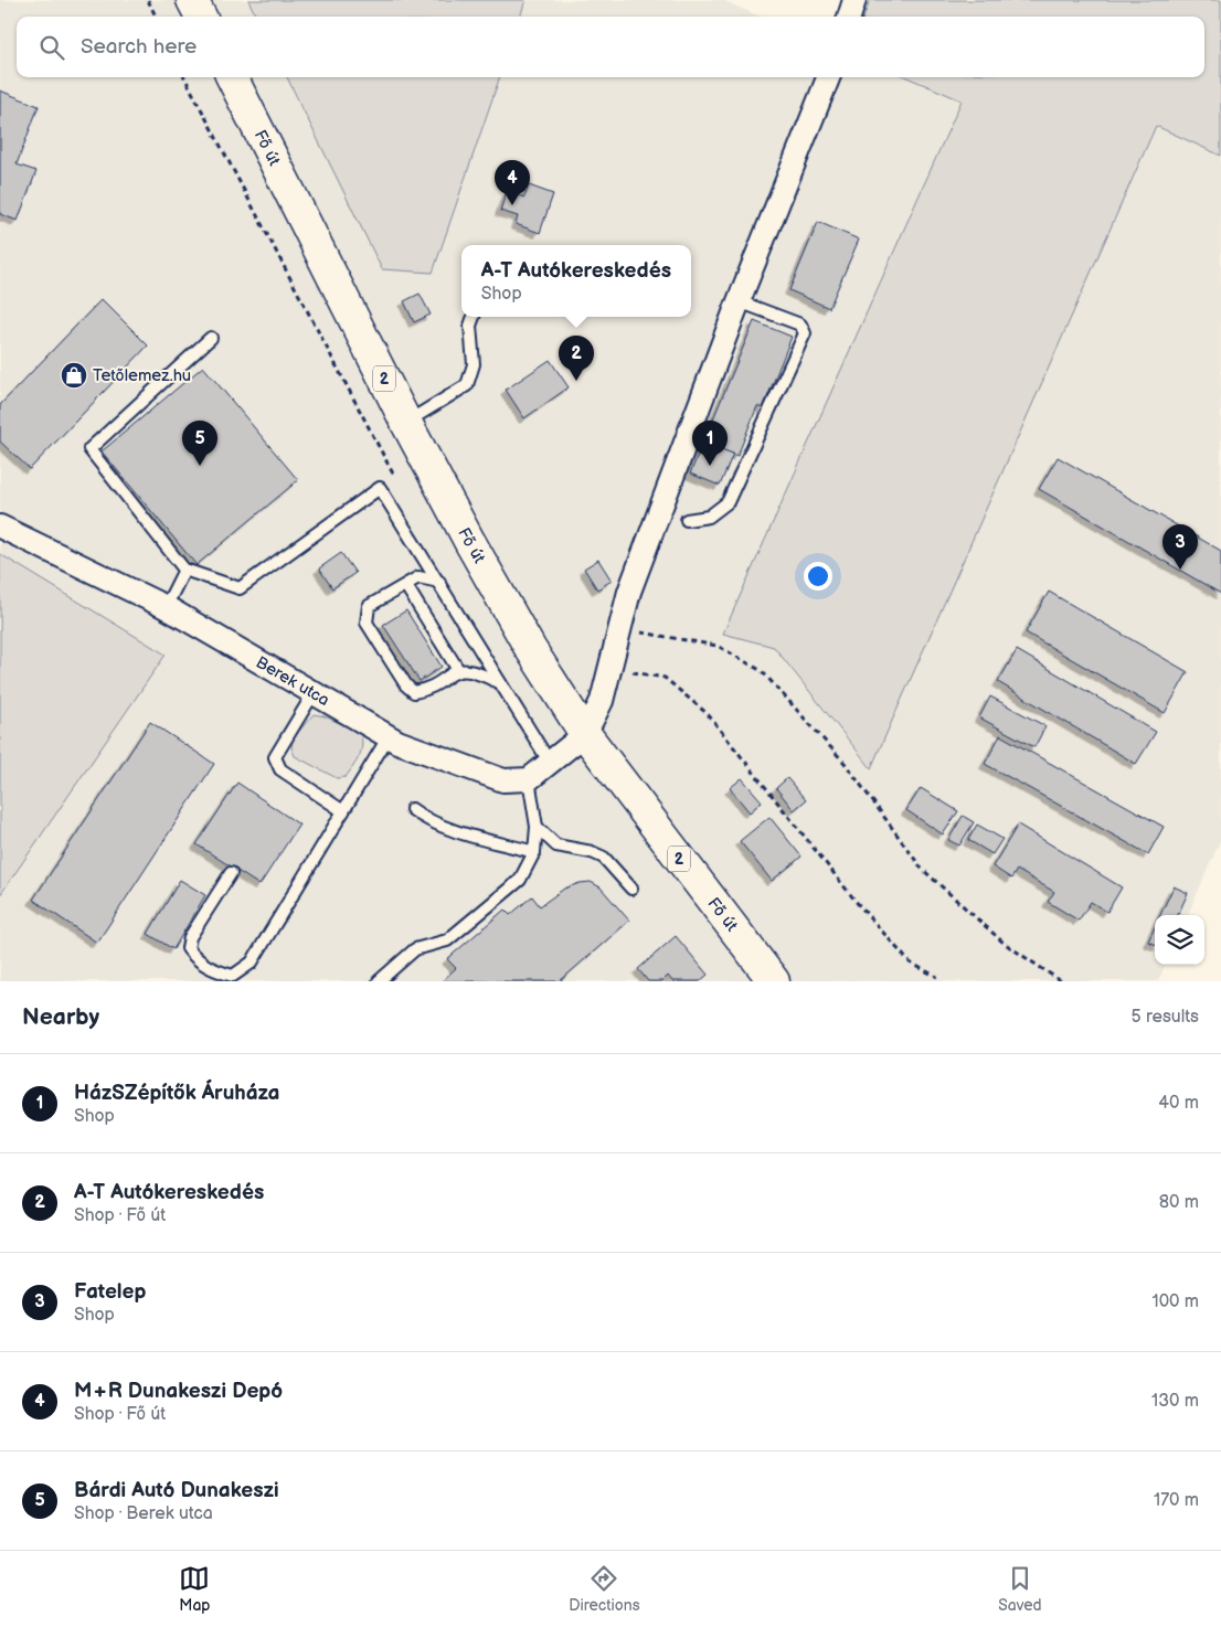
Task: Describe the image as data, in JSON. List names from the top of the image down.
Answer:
{
  "streets": {
    "main road": ["Fő út", "2"],
    "street": ["Berek utca"]
  },
  "places": {
    "shop": ["Tetőlemez.hu"]
  },
  "page": {
    "search": "Search here",
    "pins": [
      "4",
      "2",
      "1",
      "5",
      "3"
    ],
    "popup": ["A-T Autókereskedés", "Shop"],
    "heading": ["Nearby", "5 results"],
    "list": [
      {
        "mark": "1",
        "name": "HázSZépítők Áruháza",
        "note": "Shop",
        "value": "40 m"
      },
      {
        "mark": "2",
        "name": "A-T Autókereskedés",
        "note": "Shop · Fő út",
        "value": "80 m"
      },
      {
        "mark": "3",
        "name": "Fatelep",
        "note": "Shop",
        "value": "100 m"
      },
      {
        "mark": "4",
        "name": "M+R Dunakeszi Depó",
        "note": "Shop · Fő út",
        "value": "130 m"
      },
      {
        "mark": "5",
        "name": "Bárdi Autó Dunakeszi",
        "note": "Shop · Berek utca",
        "value": "170 m"
      }
    ],
    "nav": ["Map", "Directions", "Saved"]
  }
}
